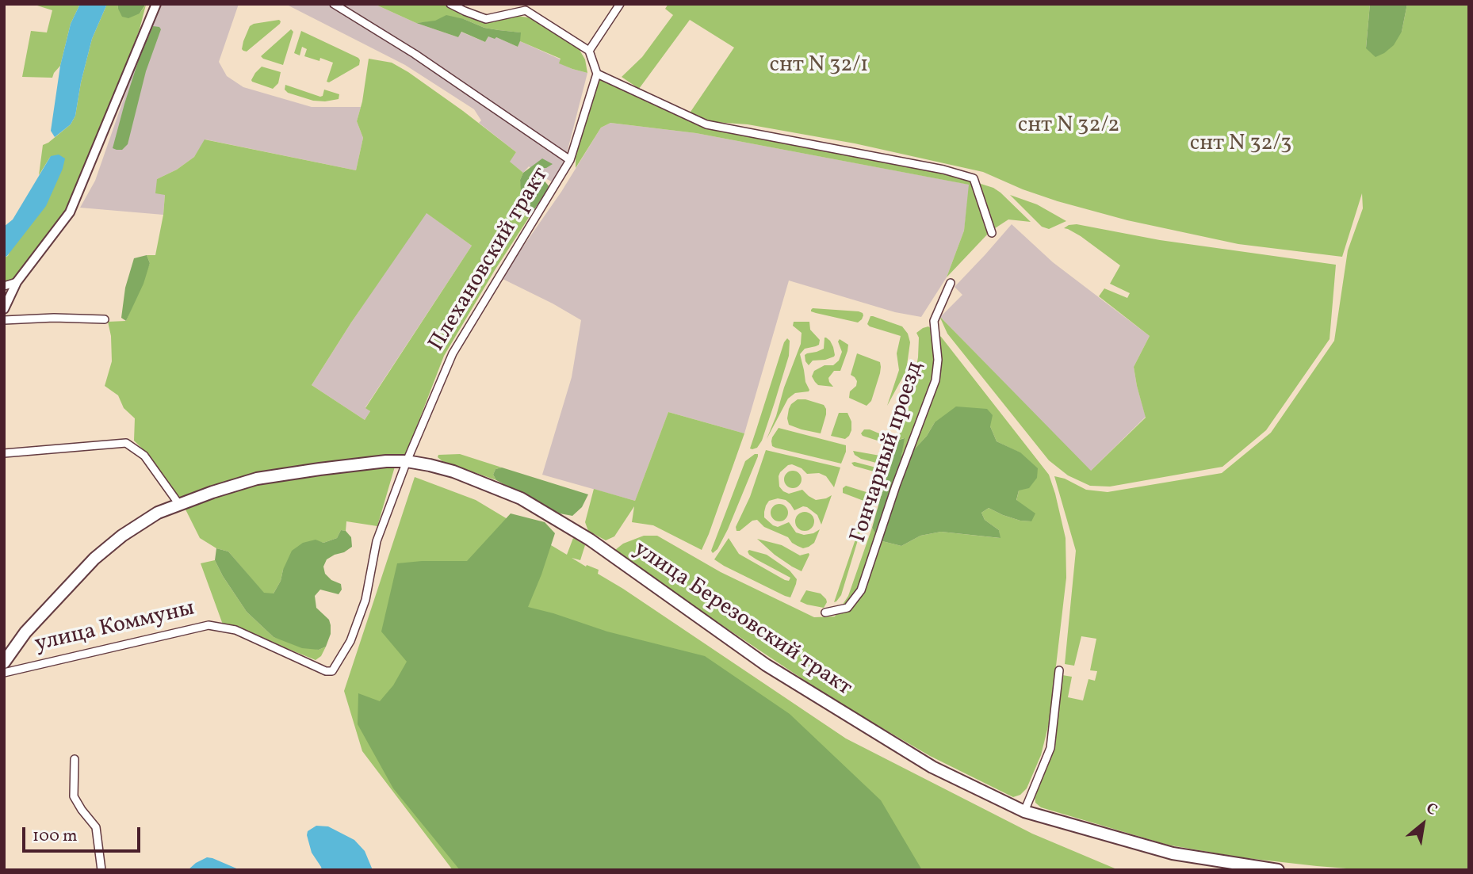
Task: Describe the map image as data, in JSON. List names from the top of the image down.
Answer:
{
  "streets": {
    "main road": ["улица Березовский тракт", "улица Коммуны"],
    "street": ["Плехановский тракт", "Гончарный проезд"]
  },
  "crossings": [
    ["Плехановский тракт", "улица Березовский тракт"],
    ["Плехановский тракт", "улица Коммуны"],
    ["улица Березовский тракт", "улица Коммуны"]
  ],
  "parks": ["снт N 32/1", "снт N 32/2", "снт N 32/3"],
  "scale_bar": "100 m",
  "north": "top right"
}
